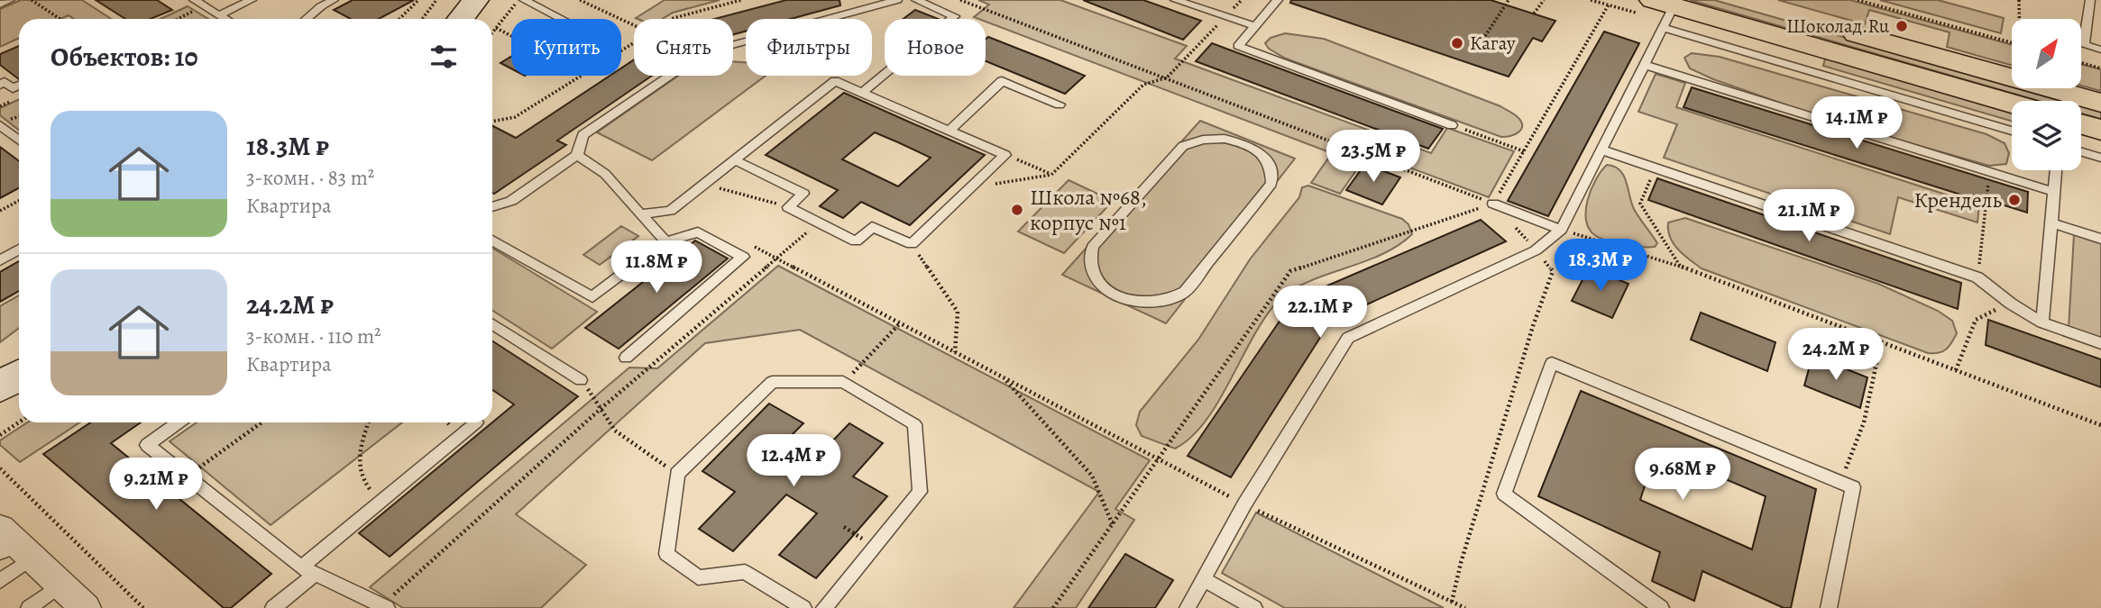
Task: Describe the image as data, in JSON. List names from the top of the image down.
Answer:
{
  "places": [
    "Шоколад.Ru",
    "Кагау",
    "Крендель",
    "Школа №68, корпус №1"
  ],
  "north": "top right",
  "page": {
    "chip": [
      "Купить",
      "Снять",
      "Фильтры",
      "Новое"
    ],
    "heading": "Объектов: 10",
    "list": [
      {
        "name": "18.3M ₽",
        "note": "3-комн. · 83 m² · Квартира"
      },
      {
        "name": "24.2M ₽",
        "note": "3-комн. · 110 m² · Квартира"
      }
    ],
    "price": [
      "14.1M ₽",
      "23.5M ₽",
      "21.1M ₽",
      "18.3M ₽",
      "11.8M ₽",
      "22.1M ₽",
      "24.2M ₽",
      "12.4M ₽",
      "9.68M ₽",
      "9.21M ₽"
    ]
  }
}
